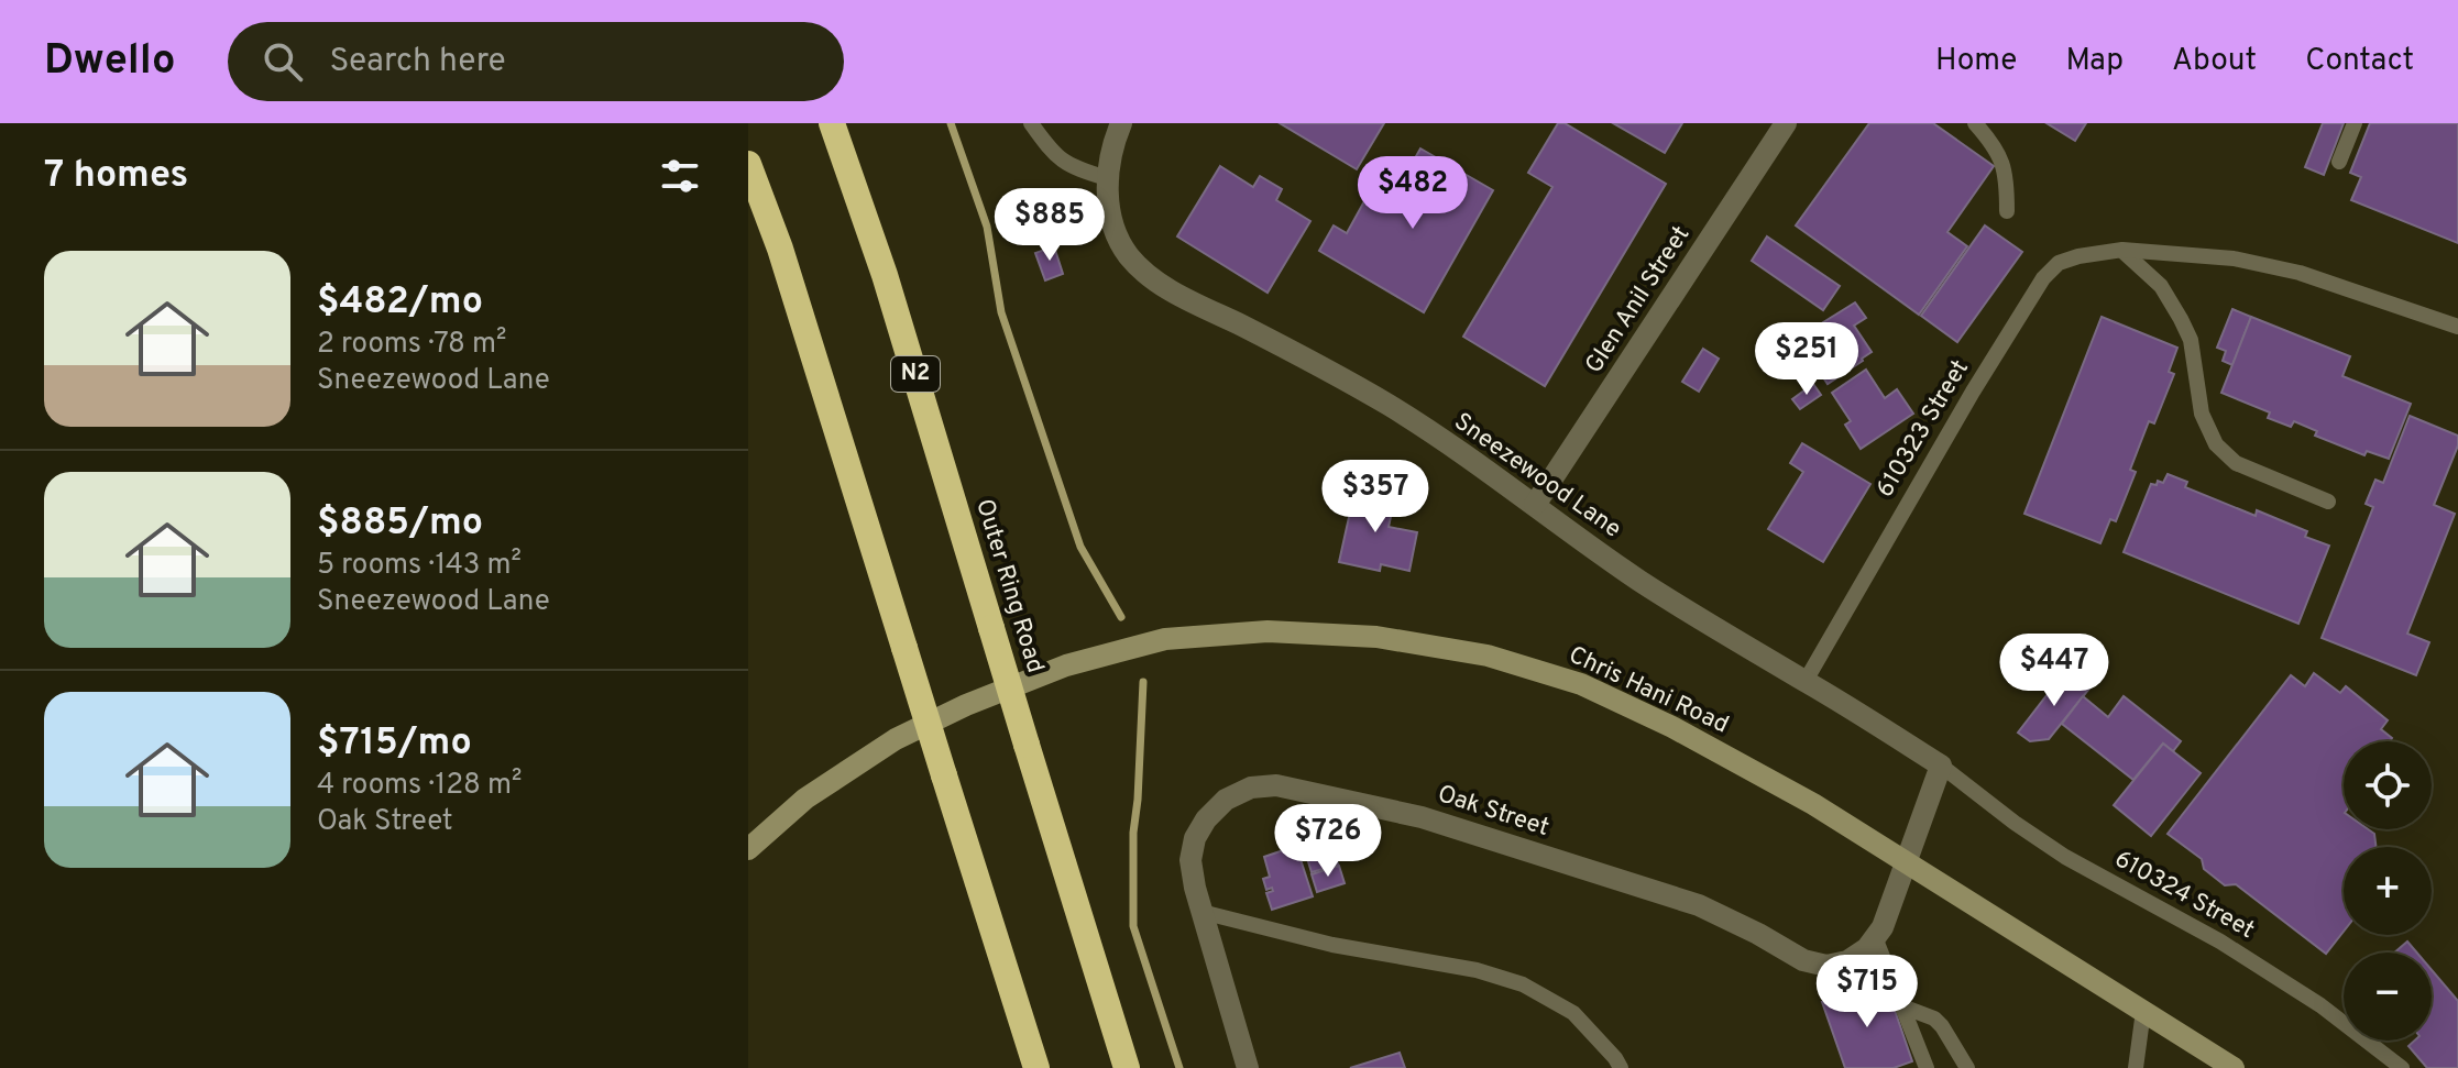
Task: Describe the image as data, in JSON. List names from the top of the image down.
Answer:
{
  "streets": {
    "highway": ["N2", "Outer Ring Road"],
    "street": [
      "Glen Anil Street",
      "Sneezewood Lane",
      "Chris Hani Road",
      "Oak Street"
    ],
    "lane": ["610323 Street", "610324 Street"]
  },
  "crossings": [
    ["Glen Anil Street", "Sneezewood Lane"],
    ["610323 Street", "Sneezewood Lane"],
    ["Sneezewood Lane", "610324 Street"],
    ["Chris Hani Road", "Oak Street"]
  ],
  "page": {
    "header": "Dwello",
    "search": "Search here",
    "nav": [
      "Home",
      "Map",
      "About",
      "Contact"
    ],
    "heading": "7 homes",
    "price": [
      "$482",
      "$885",
      "$251",
      "$357",
      "$447",
      "$726",
      "$715"
    ],
    "list": [
      {
        "name": "$482/mo",
        "note": "2 rooms · 78 m² · Sneezewood Lane"
      },
      {
        "name": "$885/mo",
        "note": "5 rooms · 143 m² · Sneezewood Lane"
      },
      {
        "name": "$715/mo",
        "note": "4 rooms · 128 m² · Oak Street"
      }
    ],
    "map_buttons": ["+", "−"]
  }
}
